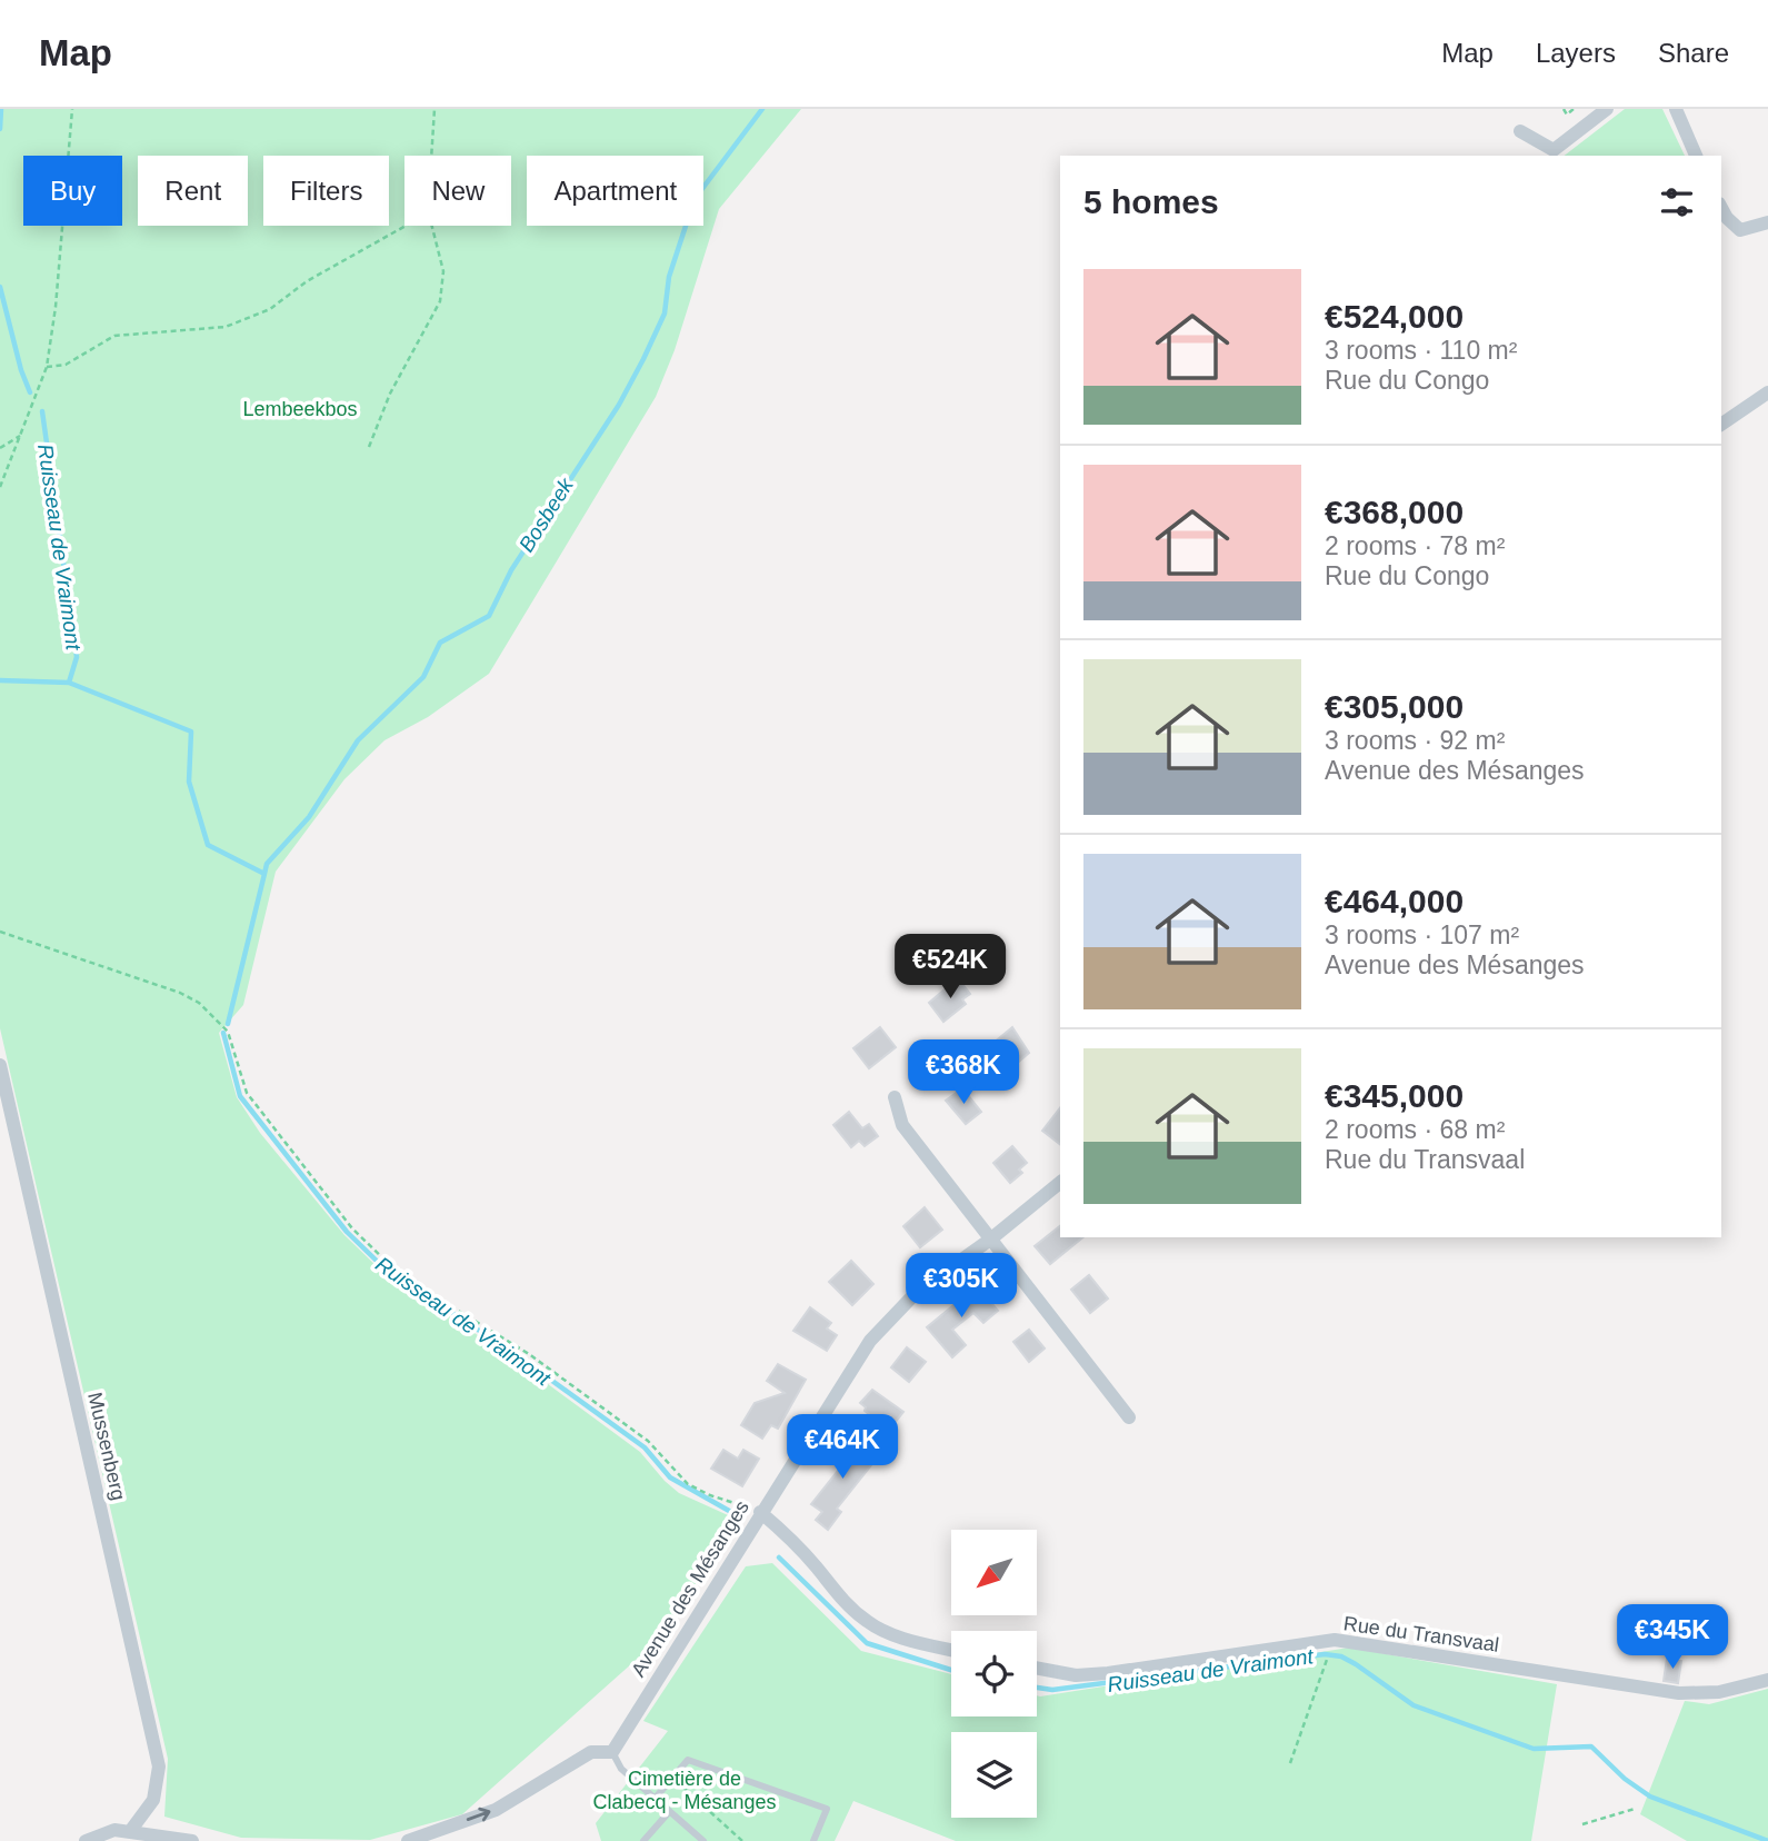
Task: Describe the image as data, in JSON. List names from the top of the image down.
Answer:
{
  "streets": {
    "street": ["Mussenberg", "Avenue des Mésanges", "Rue du Transvaal"]
  },
  "water": ["Bosbeek", "Ruisseau de Vraimont"],
  "parks": ["Lembeekbos", "Cimetière de Clabecq - Mésanges"],
  "north": "bottom left",
  "page": {
    "header": "Map",
    "nav": ["Map", "Layers", "Share"],
    "chip": [
      "Buy",
      "Rent",
      "Filters",
      "New",
      "Apartment"
    ],
    "heading": "5 homes",
    "list": [
      {
        "name": "€524,000",
        "note": "3 rooms · 110 m² · Rue du Congo"
      },
      {
        "name": "€368,000",
        "note": "2 rooms · 78 m² · Rue du Congo"
      },
      {
        "name": "€305,000",
        "note": "3 rooms · 92 m² · Avenue des Mésanges"
      },
      {
        "name": "€464,000",
        "note": "3 rooms · 107 m² · Avenue des Mésanges"
      },
      {
        "name": "€345,000",
        "note": "2 rooms · 68 m² · Rue du Transvaal"
      }
    ],
    "price": [
      "€524K",
      "€368K",
      "€305K",
      "€464K",
      "€345K"
    ]
  }
}
